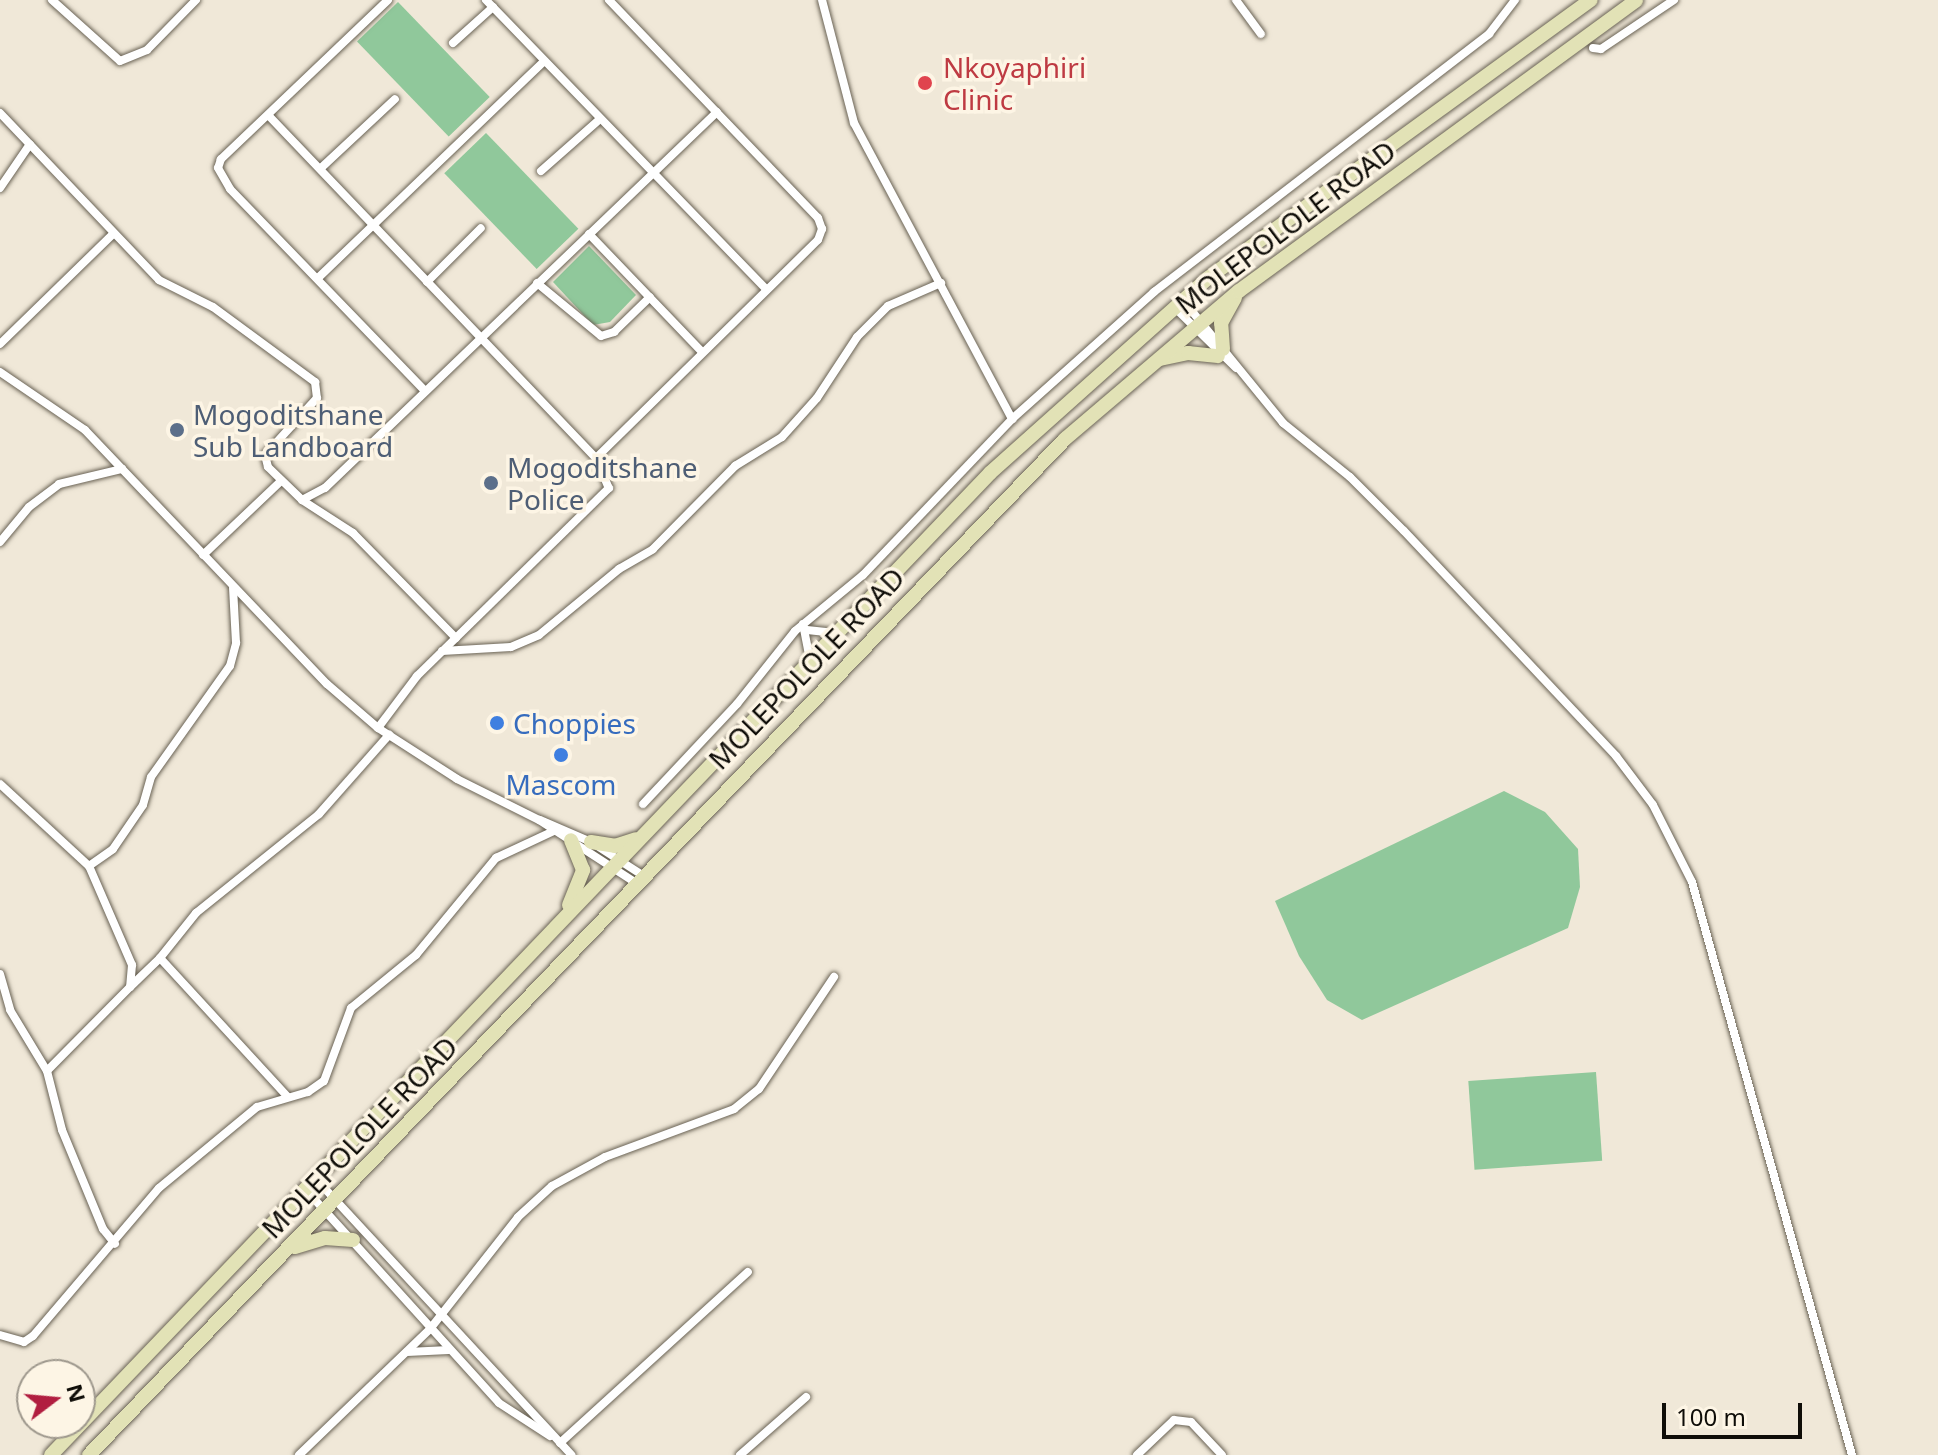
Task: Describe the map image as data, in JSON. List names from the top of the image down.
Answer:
{
  "streets": {
    "main road": ["MOLEPOLOLE ROAD"]
  },
  "places": [
    "Nkoyaphiri Clinic",
    "Mogoditshane Sub Landboard",
    "Mogoditshane Police",
    "Choppies",
    "Mascom"
  ],
  "scale_bar": "100 m",
  "north": "right"
}
